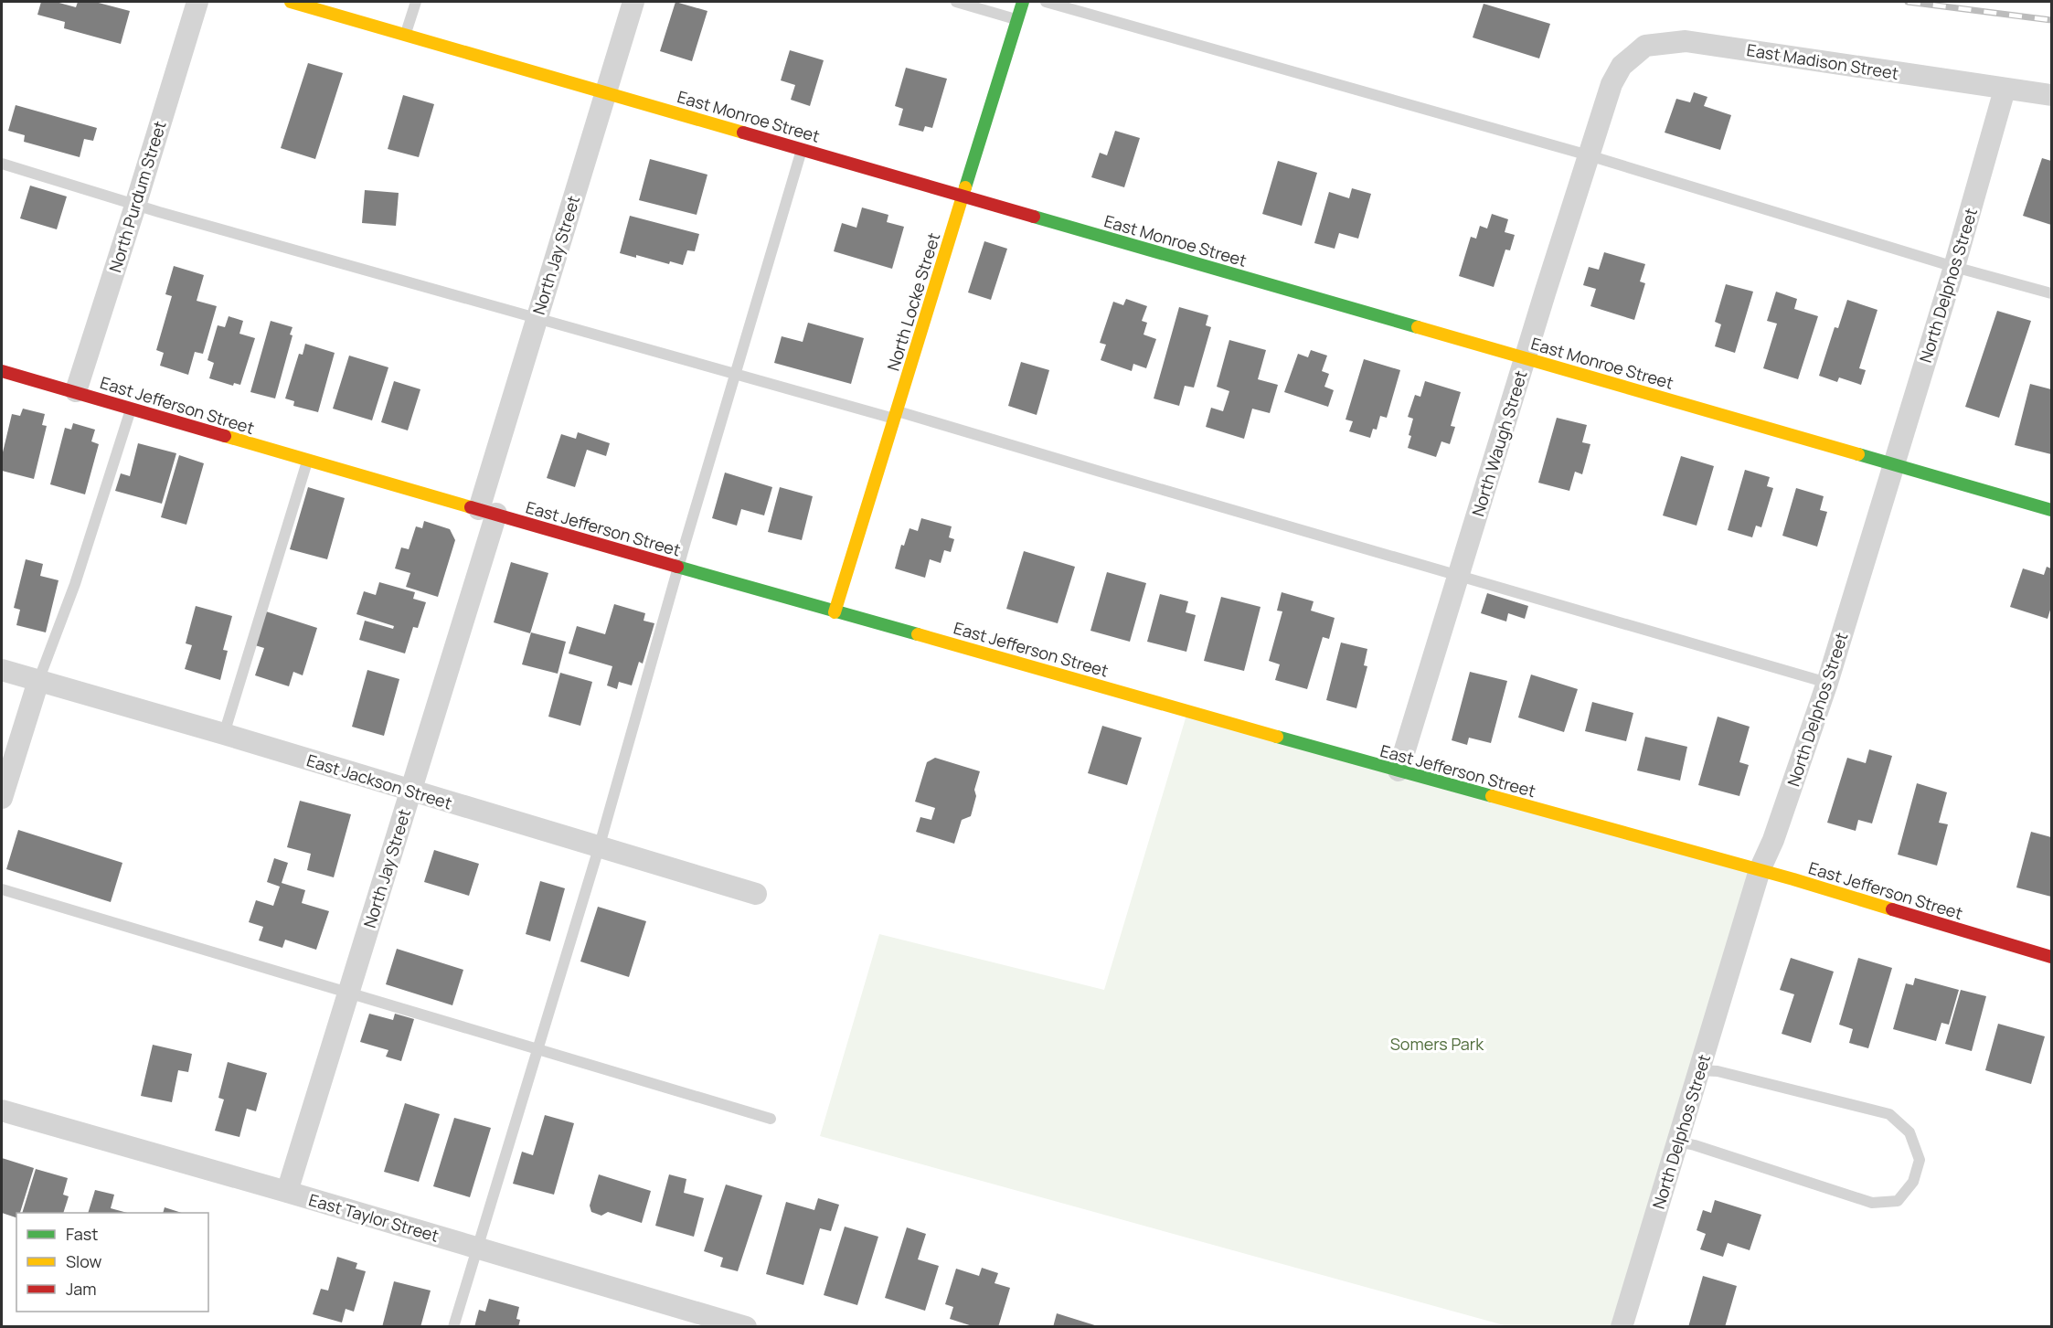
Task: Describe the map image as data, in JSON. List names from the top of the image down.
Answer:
{
  "streets": {
    "street": [
      "East Madison Street",
      "East Monroe Street",
      "North Purdum Street",
      "North Jay Street",
      "North Delphos Street",
      "North Locke Street",
      "East Jefferson Street",
      "North Waugh Street",
      "East Jackson Street",
      "East Taylor Street"
    ]
  },
  "crossings": [
    ["East Madison Street", "North Delphos Street"],
    ["East Madison Street", "North Waugh Street"],
    ["East Monroe Street", "North Jay Street"],
    ["East Monroe Street", "North Delphos Street"],
    ["East Monroe Street", "North Locke Street"],
    ["East Monroe Street", "North Waugh Street"],
    ["North Purdum Street", "East Jefferson Street"],
    ["North Jay Street", "East Jefferson Street"],
    ["North Jay Street", "East Jackson Street"],
    ["North Jay Street", "East Taylor Street"],
    ["North Delphos Street", "East Jefferson Street"],
    ["North Locke Street", "East Jefferson Street"],
    ["East Jefferson Street", "North Waugh Street"]
  ],
  "parks": ["Somers Park"],
  "legend": ["Fast", "Slow", "Jam"]
}
